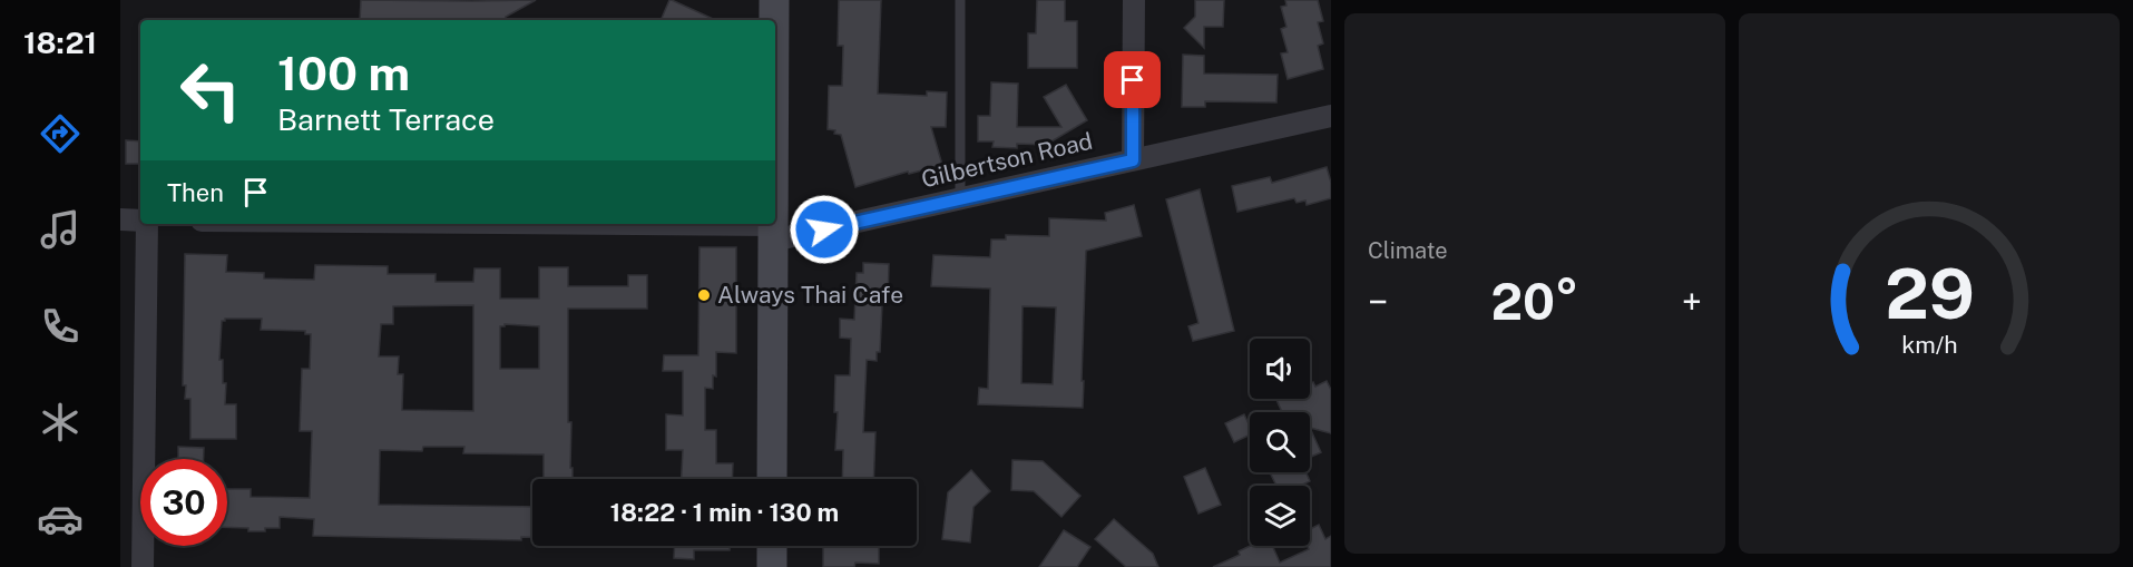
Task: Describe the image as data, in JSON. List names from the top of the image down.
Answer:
{
  "streets": {
    "street": ["Gilbertson Road"]
  },
  "places": ["Always Thai Cafe"],
  "page": {
    "tabs": "18:21",
    "tile": "Climate",
    "turn": ["100 m", "Barnett Terrace"],
    "then": "Then",
    "heat": ["−", "20°", "+"],
    "limit": "30",
    "trip": "18:22 · 1 min · 130 m",
    "gauge": ["29", "km/h"]
  }
}
